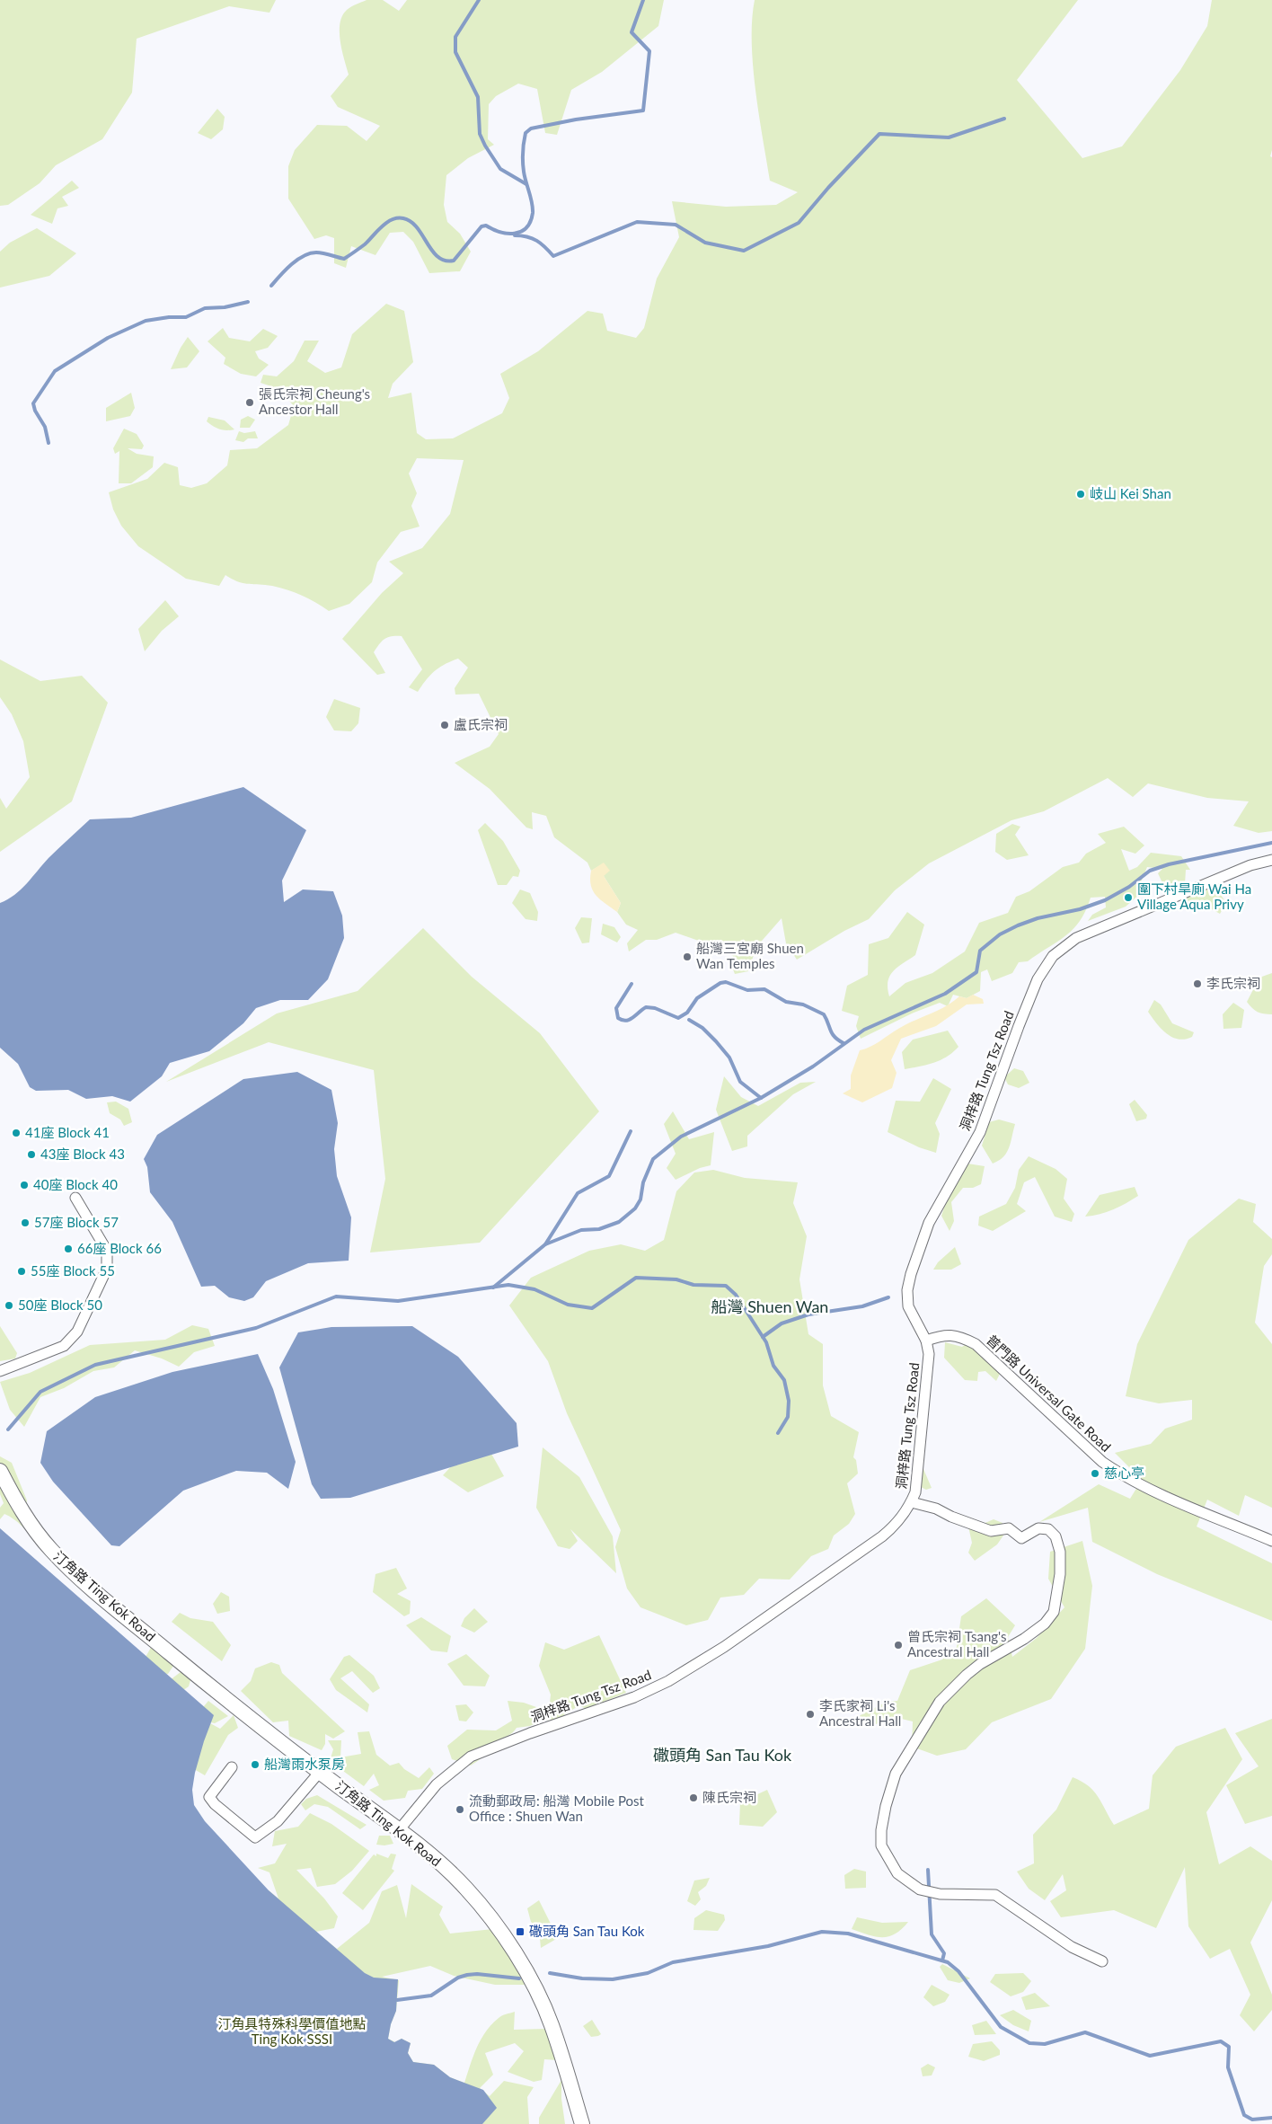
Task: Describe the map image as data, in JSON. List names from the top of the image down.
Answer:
{
  "streets": {
    "main road": ["汀角路 Ting Kok Road"],
    "street": ["洞梓路 Tung Tsz Road", "普門路 Universal Gate Road"]
  },
  "crossings": [
    ["洞梓路 Tung Tsz Road", "普門路 Universal Gate Road"],
    ["洞梓路 Tung Tsz Road", "汀角路 Ting Kok Road"]
  ],
  "districts": ["船灣 Shuen Wan", "䃟頭角 San Tau Kok"],
  "parks": ["汀角具特殊科學價值地點 Ting Kok SSSI"],
  "places": {
    "other": [
      "張氏宗祠 Cheung's Ancestor Hall",
      "岐山 Kei Shan",
      "盧氏宗祠",
      "圍下村旱廁 Wai Ha Village Aqua Privy",
      "船灣三宮廟 Shuen Wan Temples",
      "李氏宗祠",
      "41座 Block 41",
      "43座 Block 43",
      "40座 Block 40",
      "57座 Block 57",
      "66座 Block 66",
      "55座 Block 55",
      "50座 Block 50",
      "慈心亭",
      "曾氏宗祠 Tsang's Ancestral Hall",
      "李氏家祠 Li's Ancestral Hall",
      "船灣雨水泵房",
      "陳氏宗祠",
      "流動郵政局: 船灣 Mobile Post Office : Shuen Wan"
    ],
    "transit": ["䃟頭角 San Tau Kok"]
  }
}
